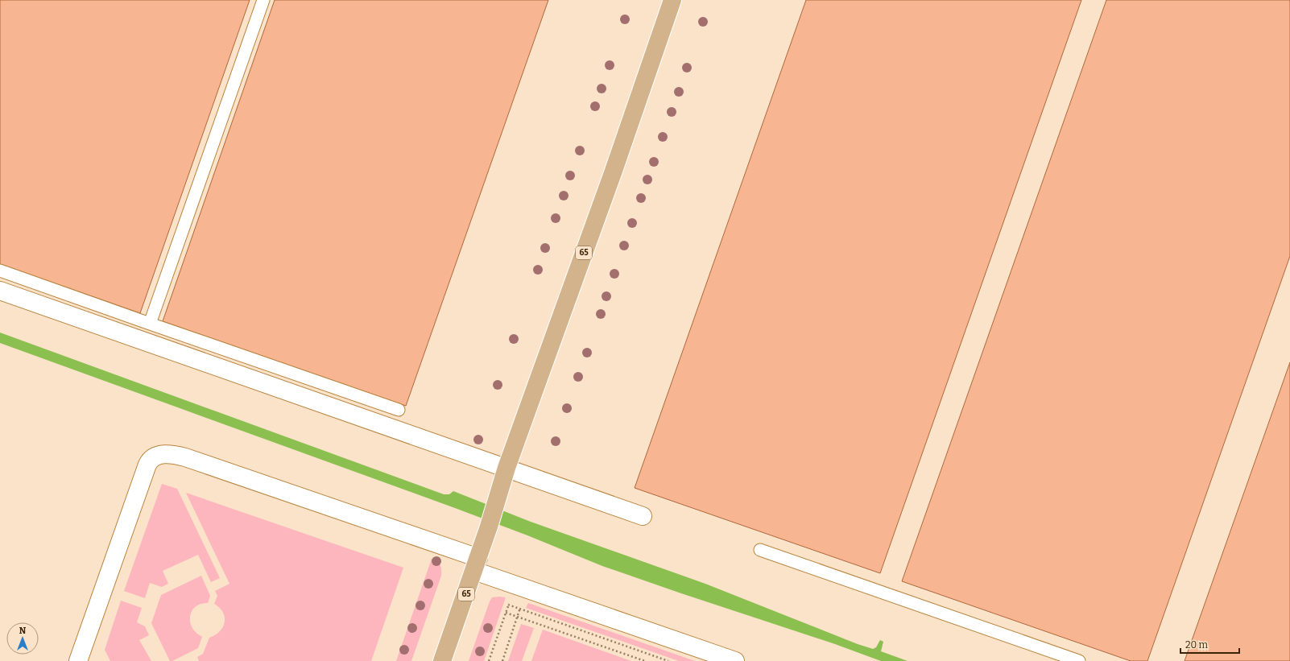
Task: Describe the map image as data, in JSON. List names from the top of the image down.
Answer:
{
  "streets": {
    "main road": ["65"]
  },
  "scale_bar": "20 m",
  "north": "top"
}
